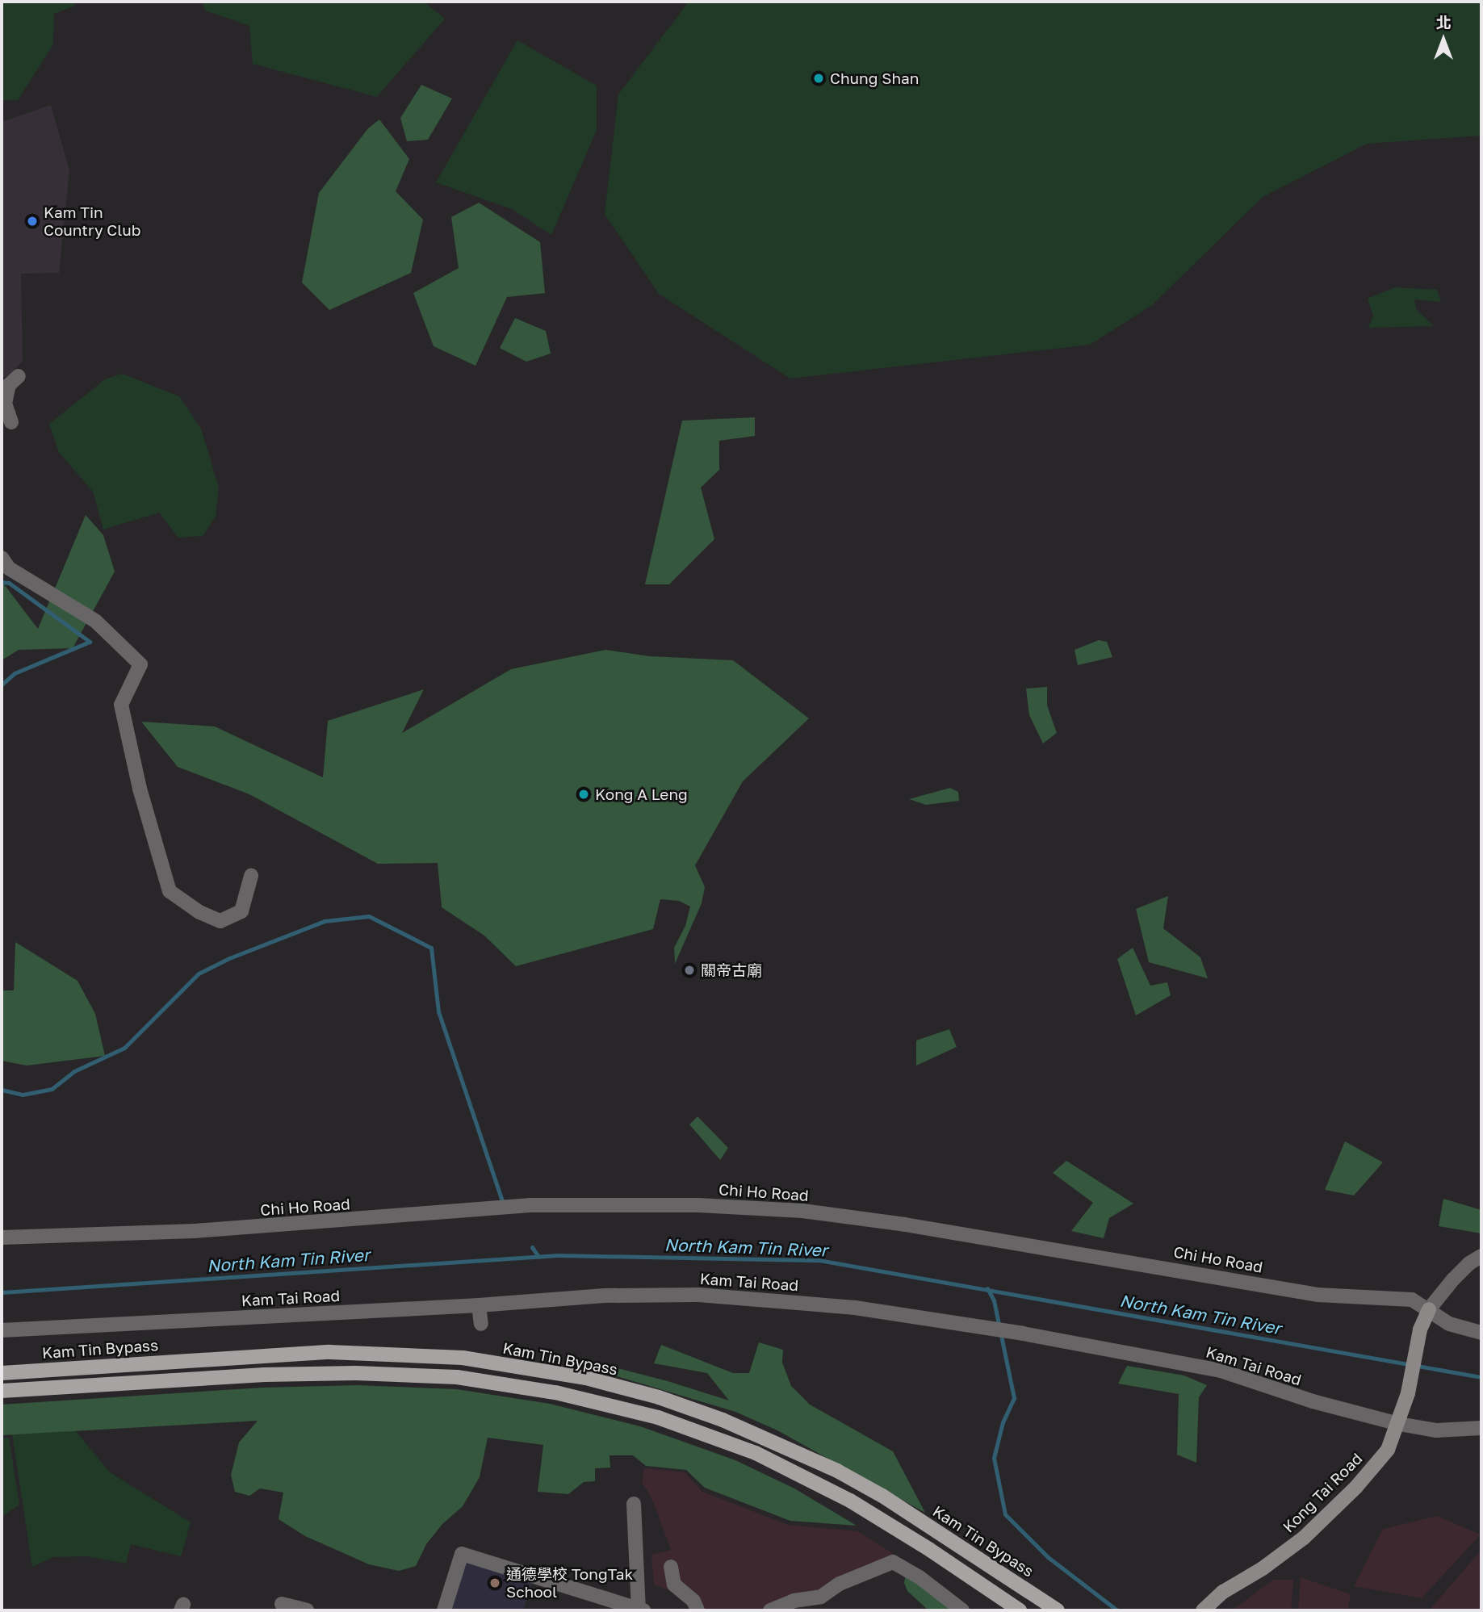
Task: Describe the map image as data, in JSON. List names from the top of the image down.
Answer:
{
  "streets": {
    "main road": ["Kam Tin Bypass"],
    "street": ["Chi Ho Road", "Kam Tai Road", "Kong Tai Road"]
  },
  "crossings": [
    ["Chi Ho Road", "Kong Tai Road"],
    ["Kam Tai Road", "Kong Tai Road"]
  ],
  "water": ["North Kam Tin River"],
  "places": [
    "Chung Shan",
    "Kam Tin Country Club",
    "Kong A Leng",
    "關帝古廟",
    "通德學校 TongTak School"
  ],
  "north": "top"
}
